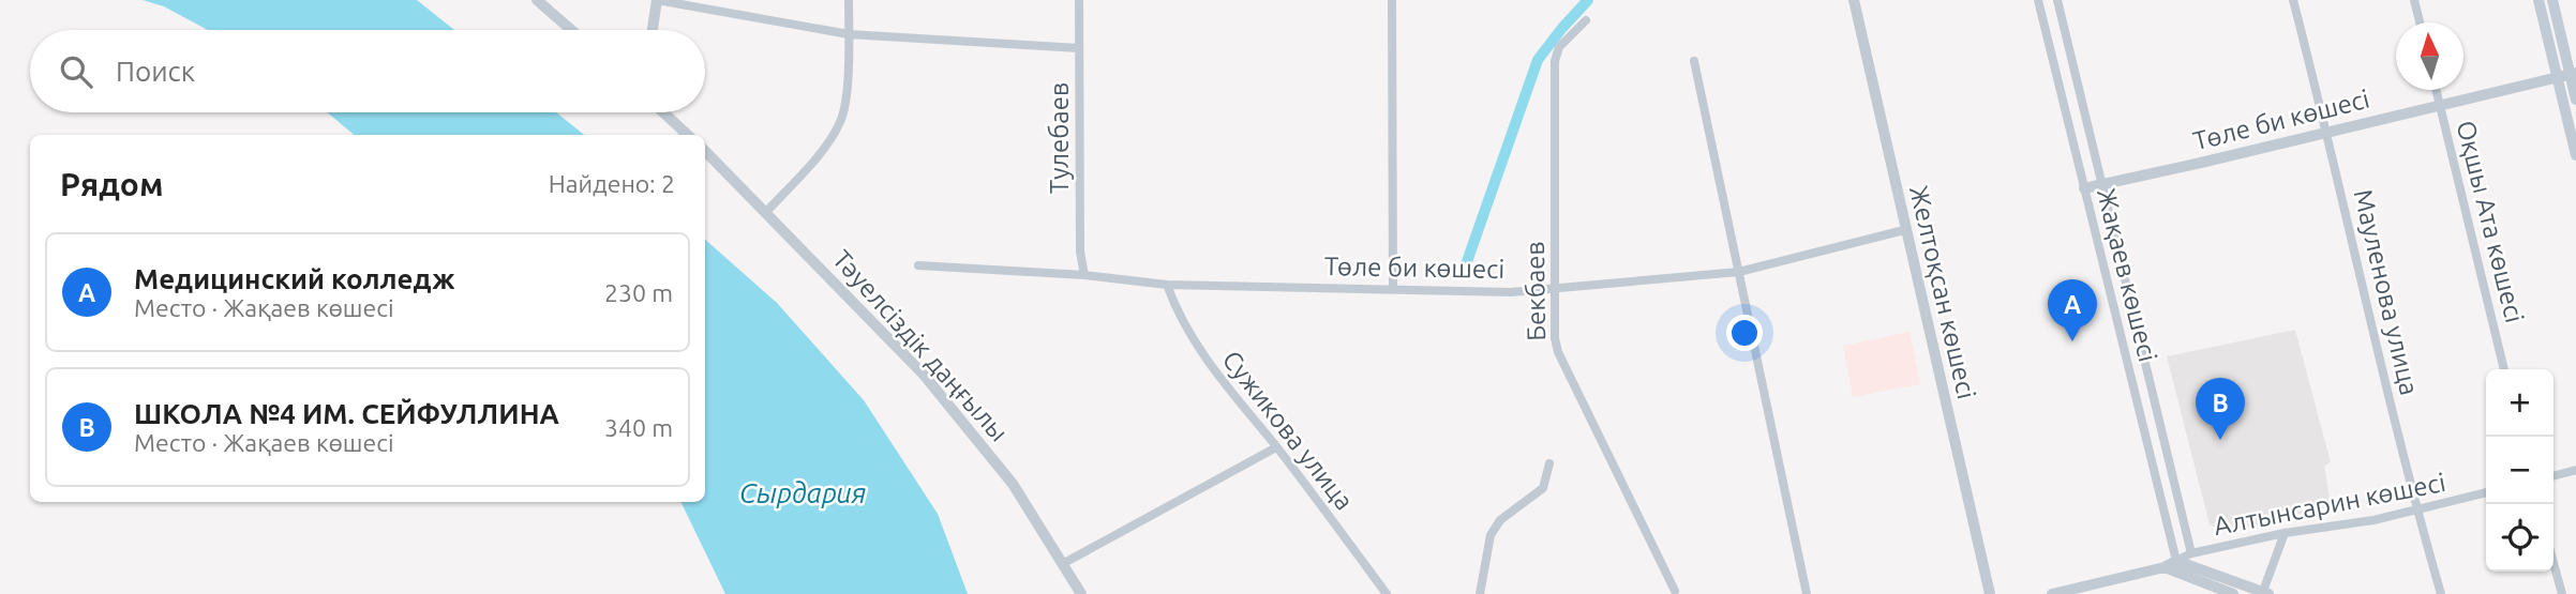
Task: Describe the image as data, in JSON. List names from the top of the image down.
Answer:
{
  "streets": {
    "street": [
      "Төле би көшесі",
      "Тулебаев",
      "Оқшы Ата көшесі",
      "Жақаев көшесі",
      "Бекбаев",
      "Желтоқсан көшесі",
      "Мауленова улица",
      "Тәуелсіздік даңғылы",
      "Сужикова улица",
      "Алтынсарин көшесі"
    ]
  },
  "crossings": [
    ["Төле би көшесі", "Тулебаев"],
    ["Төле би көшесі", "Оқшы Ата көшесі"],
    ["Төле би көшесі", "Жақаев көшесі"],
    ["Төле би көшесі", "Бекбаев"],
    ["Төле би көшесі", "Желтоқсан көшесі"],
    ["Төле би көшесі", "Мауленова улица"],
    ["Төле би көшесі", "Сужикова улица"],
    ["Жақаев көшесі", "Алтынсарин көшесі"],
    ["Мауленова улица", "Алтынсарин көшесі"]
  ],
  "water": ["Сырдария"],
  "north": "top",
  "page": {
    "search": "Поиск",
    "heading": ["Рядом", "Найдено: 2"],
    "list": [
      {
        "mark": "A",
        "name": "Медицинский колледж",
        "note": "Место · Жақаев көшесі",
        "value": "230 m"
      },
      {
        "mark": "B",
        "name": "ШКОЛА №4 ИМ. СЕЙФУЛЛИНА",
        "note": "Место · Жақаев көшесі",
        "value": "340 m"
      }
    ],
    "pins": ["A", "B"],
    "map_buttons": ["+", "−"]
  }
}
